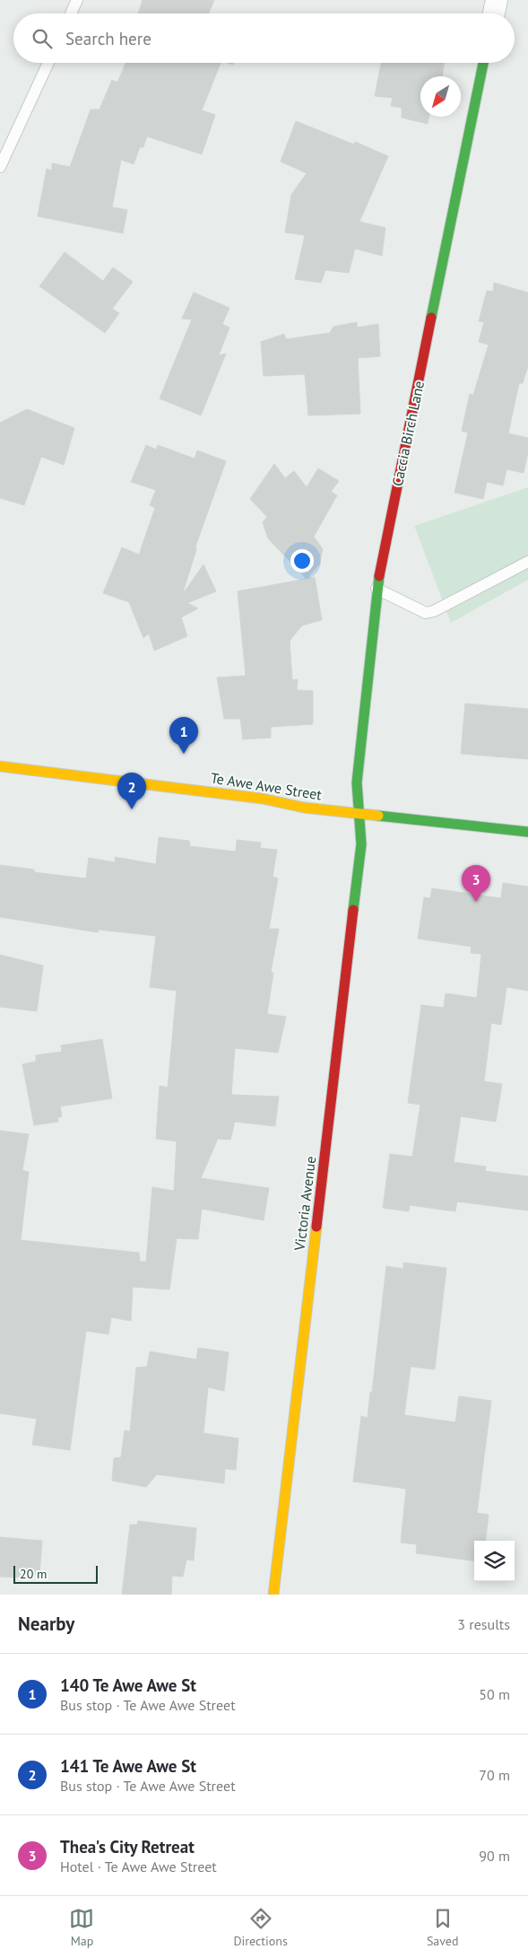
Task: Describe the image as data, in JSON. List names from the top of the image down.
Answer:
{
  "streets": {
    "street": ["Caccia Birch Lane", "Te Awe Awe Street", "Victoria Avenue"]
  },
  "crossings": [
    ["Caccia Birch Lane", "Te Awe Awe Street"],
    ["Caccia Birch Lane", "Victoria Avenue"],
    ["Te Awe Awe Street", "Victoria Avenue"]
  ],
  "scale_bar": "20 m",
  "north": "bottom left",
  "page": {
    "search": "Search here",
    "pins": ["1", "2", "3"],
    "scale": "20 m",
    "heading": ["Nearby", "3 results"],
    "list": [
      {
        "mark": "1",
        "name": "140 Te Awe Awe St",
        "note": "Bus stop · Te Awe Awe Street",
        "value": "50 m"
      },
      {
        "mark": "2",
        "name": "141 Te Awe Awe St",
        "note": "Bus stop · Te Awe Awe Street",
        "value": "70 m"
      },
      {
        "mark": "3",
        "name": "Thea's City Retreat",
        "note": "Hotel · Te Awe Awe Street",
        "value": "90 m"
      }
    ],
    "nav": ["Map", "Directions", "Saved"]
  }
}
